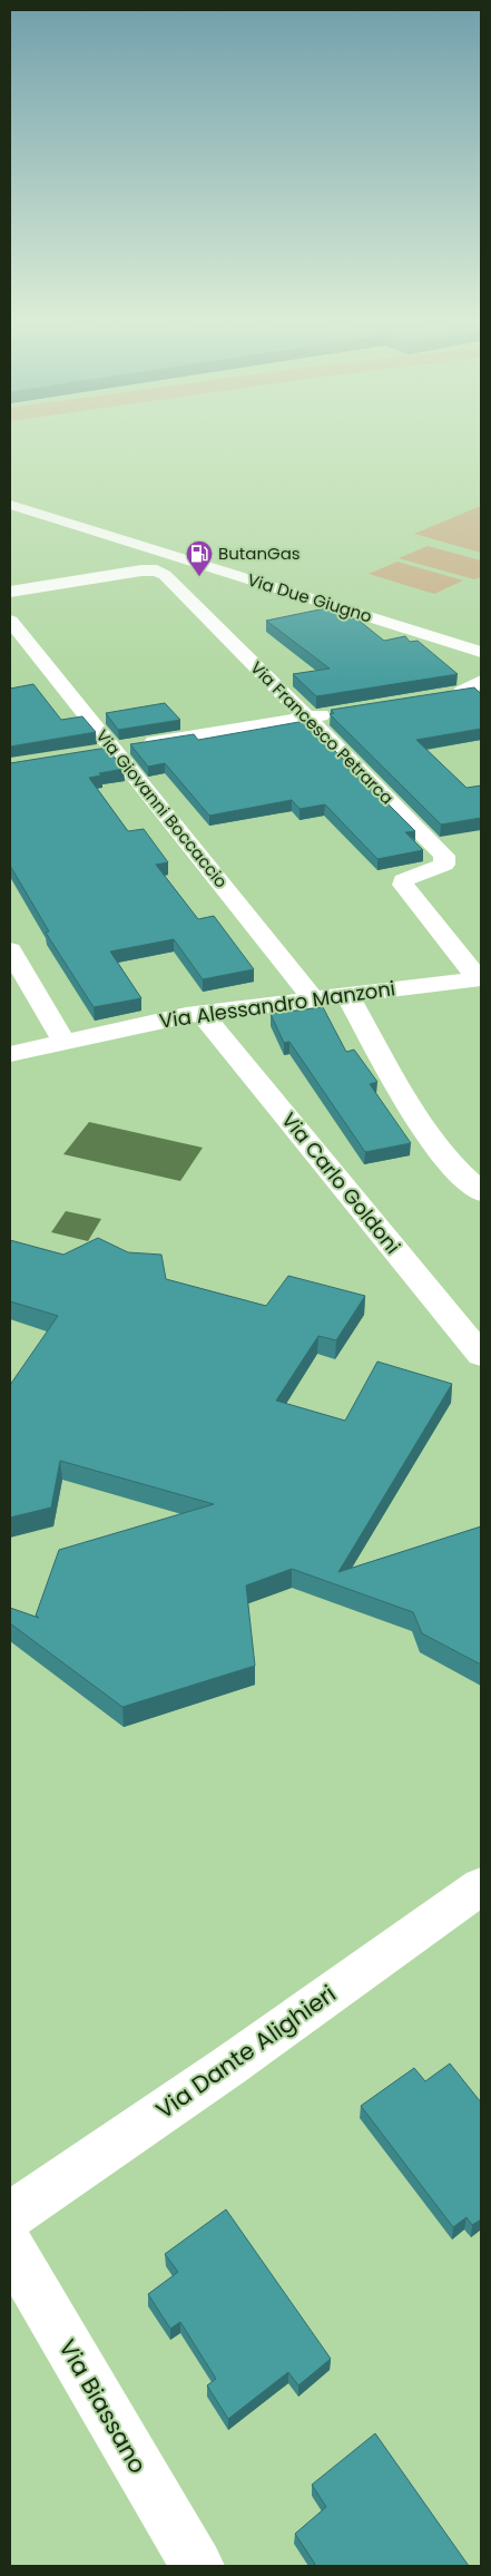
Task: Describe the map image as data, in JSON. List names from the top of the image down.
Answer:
{
  "streets": {
    "street": [
      "Via Due Giugno",
      "Via Francesco Petrarca",
      "Via Giovanni Boccaccio",
      "Via Alessandro Manzoni",
      "Via Carlo Goldoni",
      "Via Dante Alighieri",
      "Via Biassano"
    ]
  },
  "crossings": [
    ["Via Francesco Petrarca", "Via Alessandro Manzoni"],
    ["Via Giovanni Boccaccio", "Via Alessandro Manzoni"],
    ["Via Alessandro Manzoni", "Via Carlo Goldoni"]
  ],
  "places": {
    "fuel station": ["ButanGas"]
  }
}
